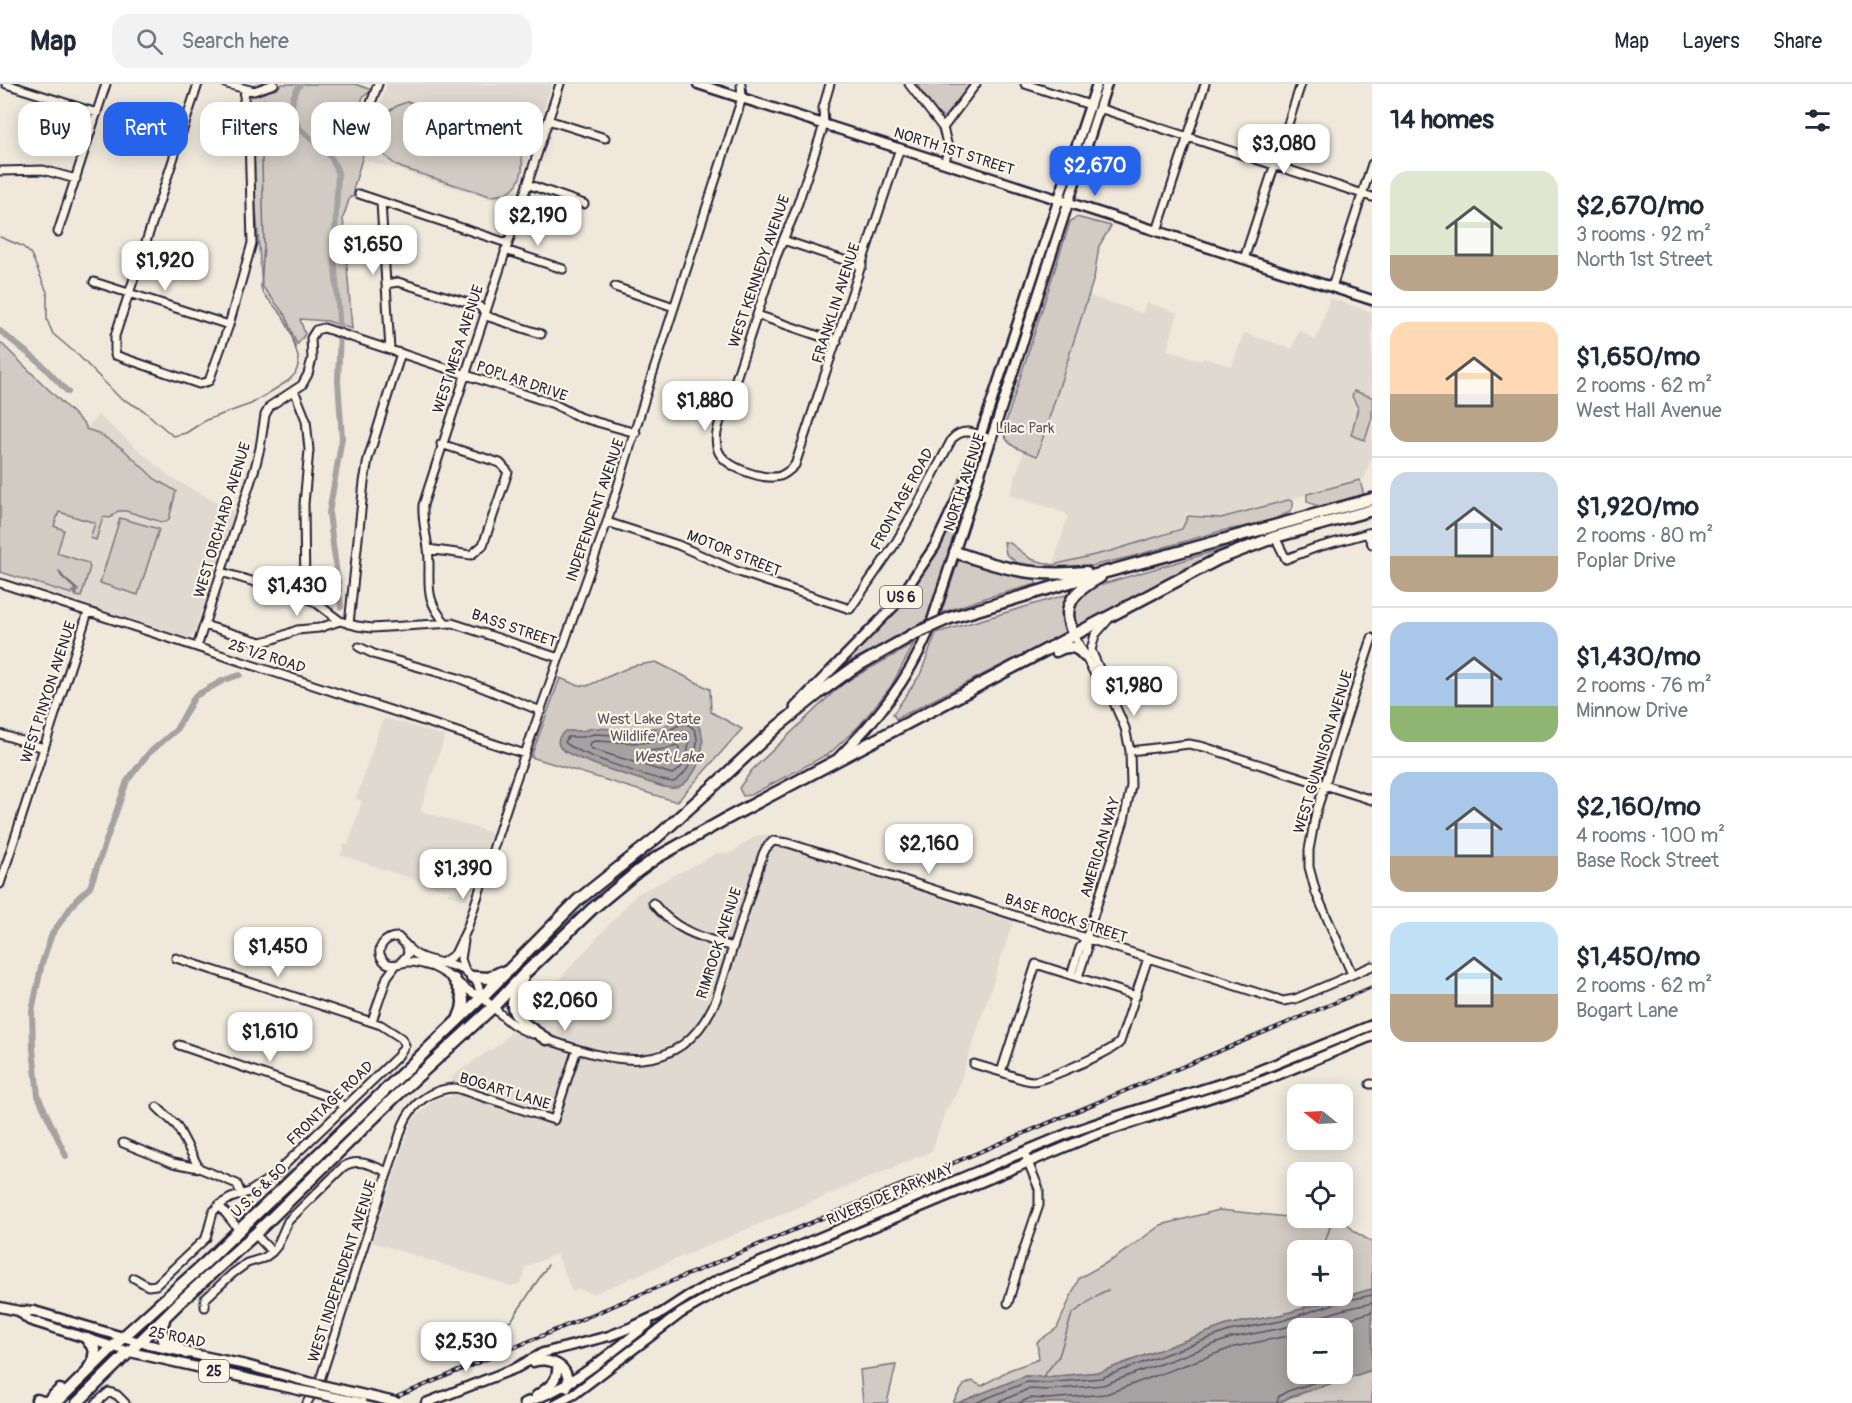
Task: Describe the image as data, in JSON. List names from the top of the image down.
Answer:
{
  "streets": {
    "highway": ["U.S. 6 & 50"],
    "main road": [
      "NORTH 1ST STREET",
      "NORTH AVENUE",
      "US 6",
      "RIVERSIDE PARKWAY",
      "25 ROAD",
      "25"
    ],
    "street": [
      "WEST KENNEDY AVENUE",
      "FRANKLIN AVENUE",
      "WEST MESA AVENUE",
      "POPLAR DRIVE",
      "FRONTAGE ROAD",
      "INDEPENDENT AVENUE",
      "WEST ORCHARD AVENUE",
      "MOTOR STREET",
      "BASS STREET",
      "25 1/2 ROAD",
      "WEST PINYON AVENUE",
      "WEST GUNNISON AVENUE",
      "AMERICAN WAY",
      "BASE ROCK STREET",
      "RIMROCK AVENUE",
      "BOGART LANE",
      "WEST INDEPENDENT AVENUE"
    ]
  },
  "crossings": [
    ["NORTH 1ST STREET", "WEST KENNEDY AVENUE"],
    ["NORTH 1ST STREET", "FRANKLIN AVENUE"],
    ["NORTH 1ST STREET", "NORTH AVENUE"],
    ["NORTH 1ST STREET", "INDEPENDENT AVENUE"],
    ["WEST KENNEDY AVENUE", "FRANKLIN AVENUE"],
    ["WEST MESA AVENUE", "POPLAR DRIVE"],
    ["WEST MESA AVENUE", "BASS STREET"],
    ["POPLAR DRIVE", "INDEPENDENT AVENUE"],
    ["POPLAR DRIVE", "WEST ORCHARD AVENUE"],
    ["NORTH AVENUE", "FRONTAGE ROAD"],
    ["NORTH AVENUE", "U.S. 6 & 50"],
    ["FRONTAGE ROAD", "MOTOR STREET"],
    ["INDEPENDENT AVENUE", "MOTOR STREET"],
    ["INDEPENDENT AVENUE", "BASS STREET"],
    ["INDEPENDENT AVENUE", "25 1/2 ROAD"],
    ["INDEPENDENT AVENUE", "RIMROCK AVENUE"],
    ["INDEPENDENT AVENUE", "U.S. 6 & 50"],
    ["WEST ORCHARD AVENUE", "BASS STREET"],
    ["WEST ORCHARD AVENUE", "25 1/2 ROAD"],
    ["25 1/2 ROAD", "WEST PINYON AVENUE"],
    ["WEST GUNNISON AVENUE", "BASE ROCK STREET"],
    ["AMERICAN WAY", "BASE ROCK STREET"],
    ["BASE ROCK STREET", "RIMROCK AVENUE"],
    ["RIMROCK AVENUE", "BOGART LANE"],
    ["RIMROCK AVENUE", "U.S. 6 & 50"],
    ["BOGART LANE", "WEST INDEPENDENT AVENUE"],
    ["U.S. 6 & 50", "25 ROAD"]
  ],
  "water": ["West Lake"],
  "parks": ["Lilac Park", "West Lake State Wildlife Area"],
  "north": "left",
  "page": {
    "header": "Map",
    "search": "Search here",
    "nav": ["Map", "Layers", "Share"],
    "heading": "14 homes",
    "chip": [
      "Buy",
      "Rent",
      "Filters",
      "New",
      "Apartment"
    ],
    "price": [
      "$3,080",
      "$2,670",
      "$2,190",
      "$1,650",
      "$1,920",
      "$1,880",
      "$1,430",
      "$1,980",
      "$2,160",
      "$1,390",
      "$1,450",
      "$2,060",
      "$1,610",
      "$2,530"
    ],
    "list": [
      {
        "name": "$2,670/mo",
        "note": "3 rooms · 92 m² · North 1st Street"
      },
      {
        "name": "$1,650/mo",
        "note": "2 rooms · 62 m² · West Hall Avenue"
      },
      {
        "name": "$1,920/mo",
        "note": "2 rooms · 80 m² · Poplar Drive"
      },
      {
        "name": "$1,430/mo",
        "note": "2 rooms · 76 m² · Minnow Drive"
      },
      {
        "name": "$2,160/mo",
        "note": "4 rooms · 100 m² · Base Rock Street"
      },
      {
        "name": "$1,450/mo",
        "note": "2 rooms · 62 m² · Bogart Lane"
      }
    ],
    "map_buttons": ["+", "−"]
  }
}
